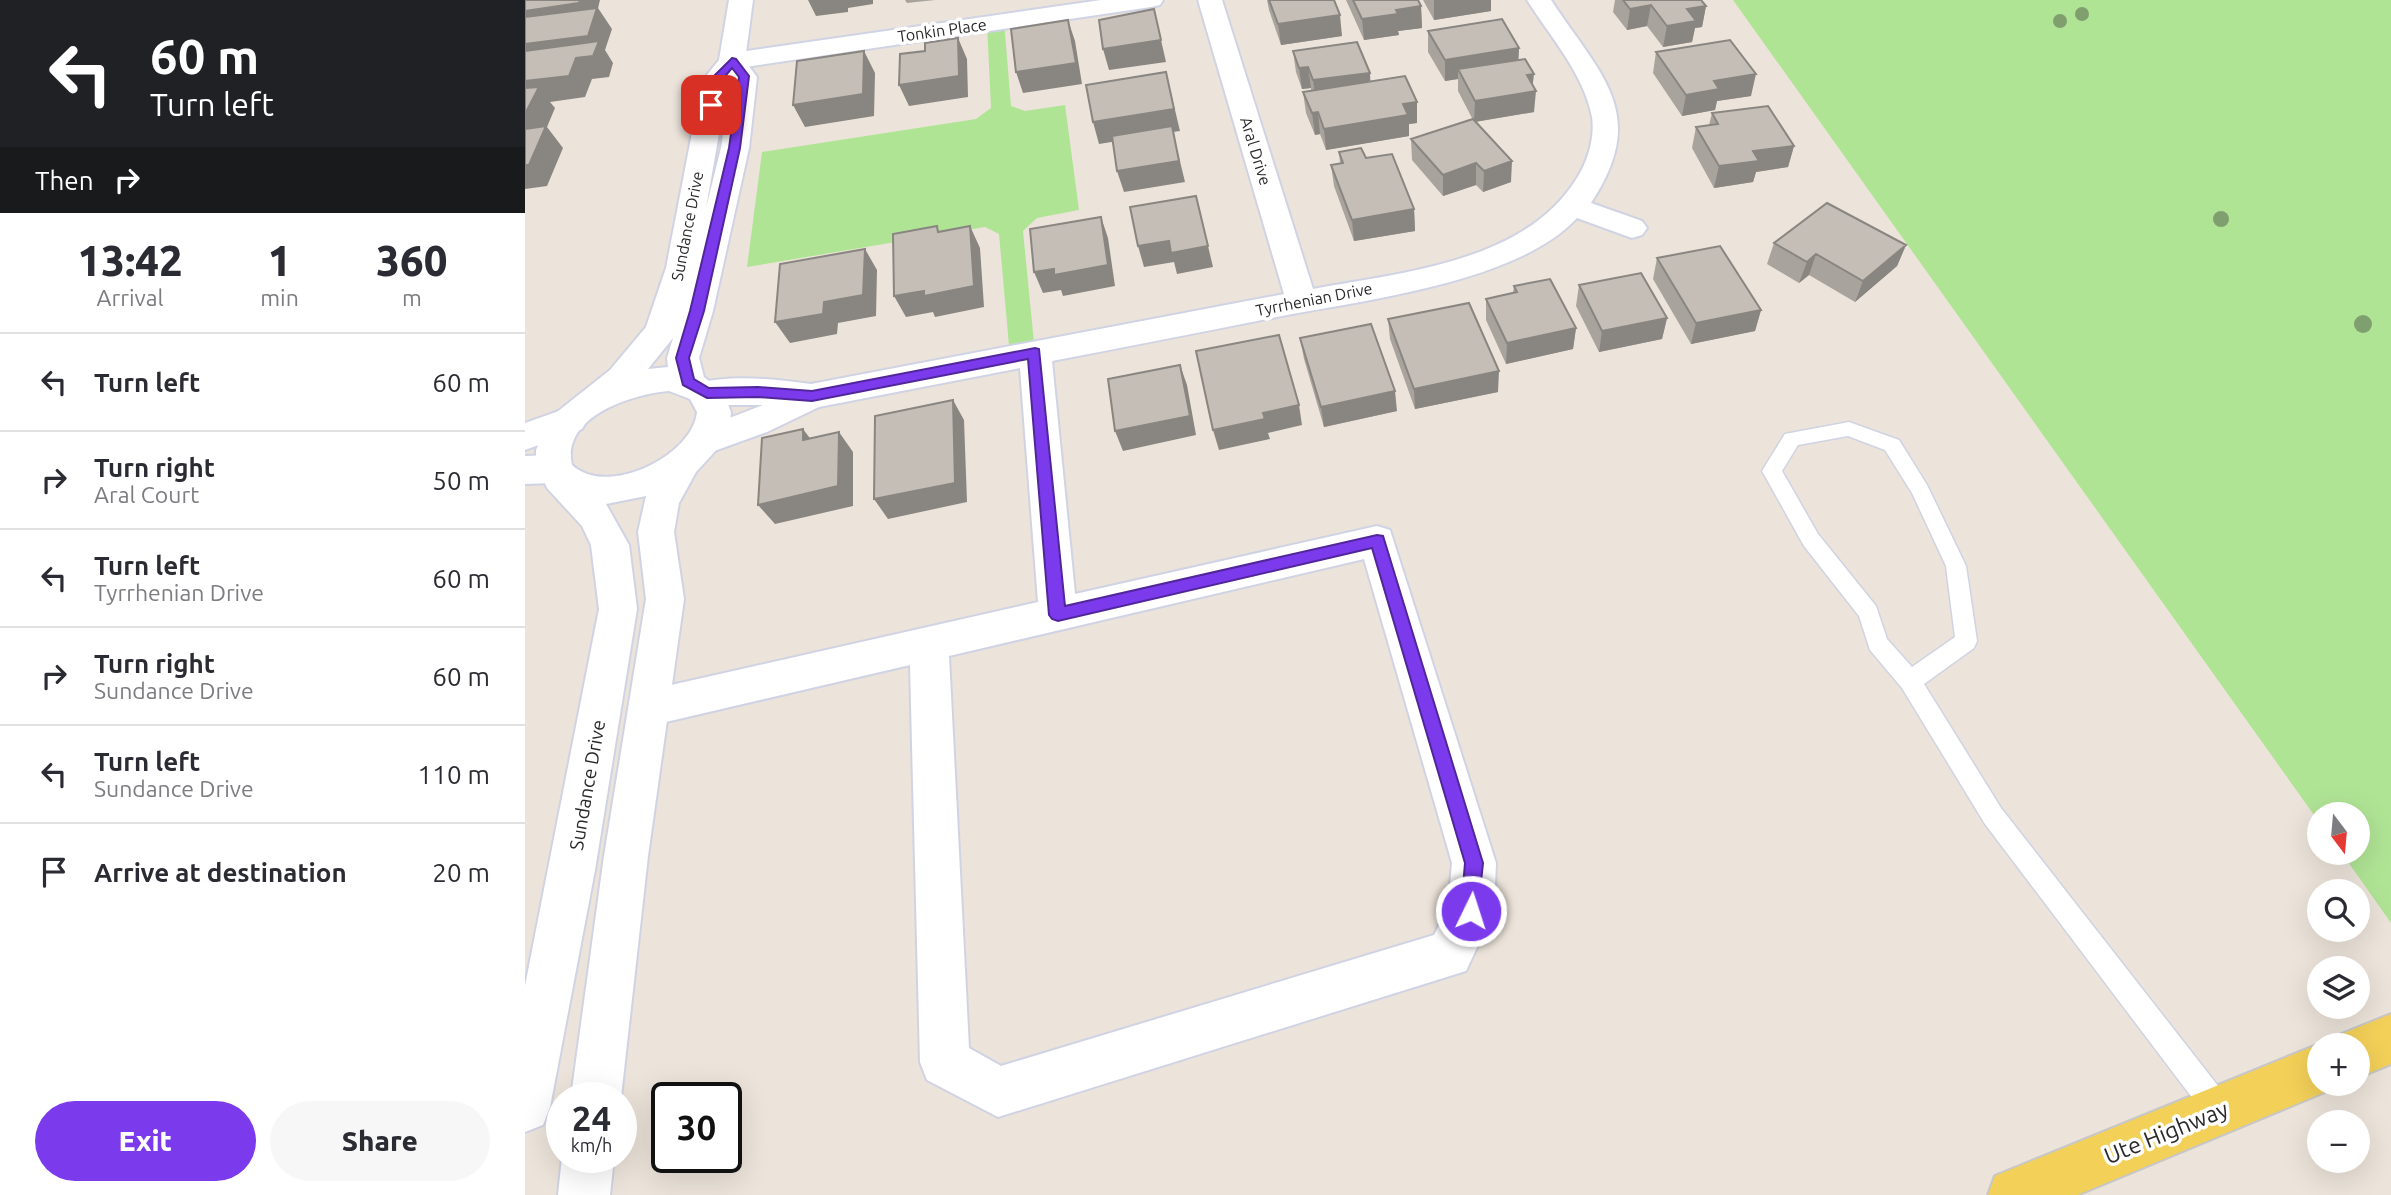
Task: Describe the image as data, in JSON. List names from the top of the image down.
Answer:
{
  "streets": {
    "main road": ["Ute Highway"],
    "street": [
      "Tonkin Place",
      "Aral Drive",
      "Sundance Drive",
      "Tyrrhenian Drive"
    ]
  },
  "crossings": [
    ["Tonkin Place", "Sundance Drive"],
    ["Aral Drive", "Tyrrhenian Drive"],
    ["Sundance Drive", "Tyrrhenian Drive"]
  ],
  "north": "bottom",
  "page": {
    "turn": ["60 m", "Turn left"],
    "then": "Then",
    "eta": [
      "13:42",
      "Arrival",
      "1",
      "min",
      "360",
      "m"
    ],
    "list": [
      {
        "name": "Turn left",
        "value": "60 m"
      },
      {
        "name": "Turn right",
        "note": "Aral Court",
        "value": "50 m"
      },
      {
        "name": "Turn left",
        "note": "Tyrrhenian Drive",
        "value": "60 m"
      },
      {
        "name": "Turn right",
        "note": "Sundance Drive",
        "value": "60 m"
      },
      {
        "name": "Turn left",
        "note": "Sundance Drive",
        "value": "110 m"
      },
      {
        "name": "Arrive at destination",
        "value": "20 m"
      }
    ],
    "map_buttons": ["+", "−"],
    "speed": "24 km/h",
    "limit": "30",
    "buttons": ["Exit", "Share"]
  }
}
